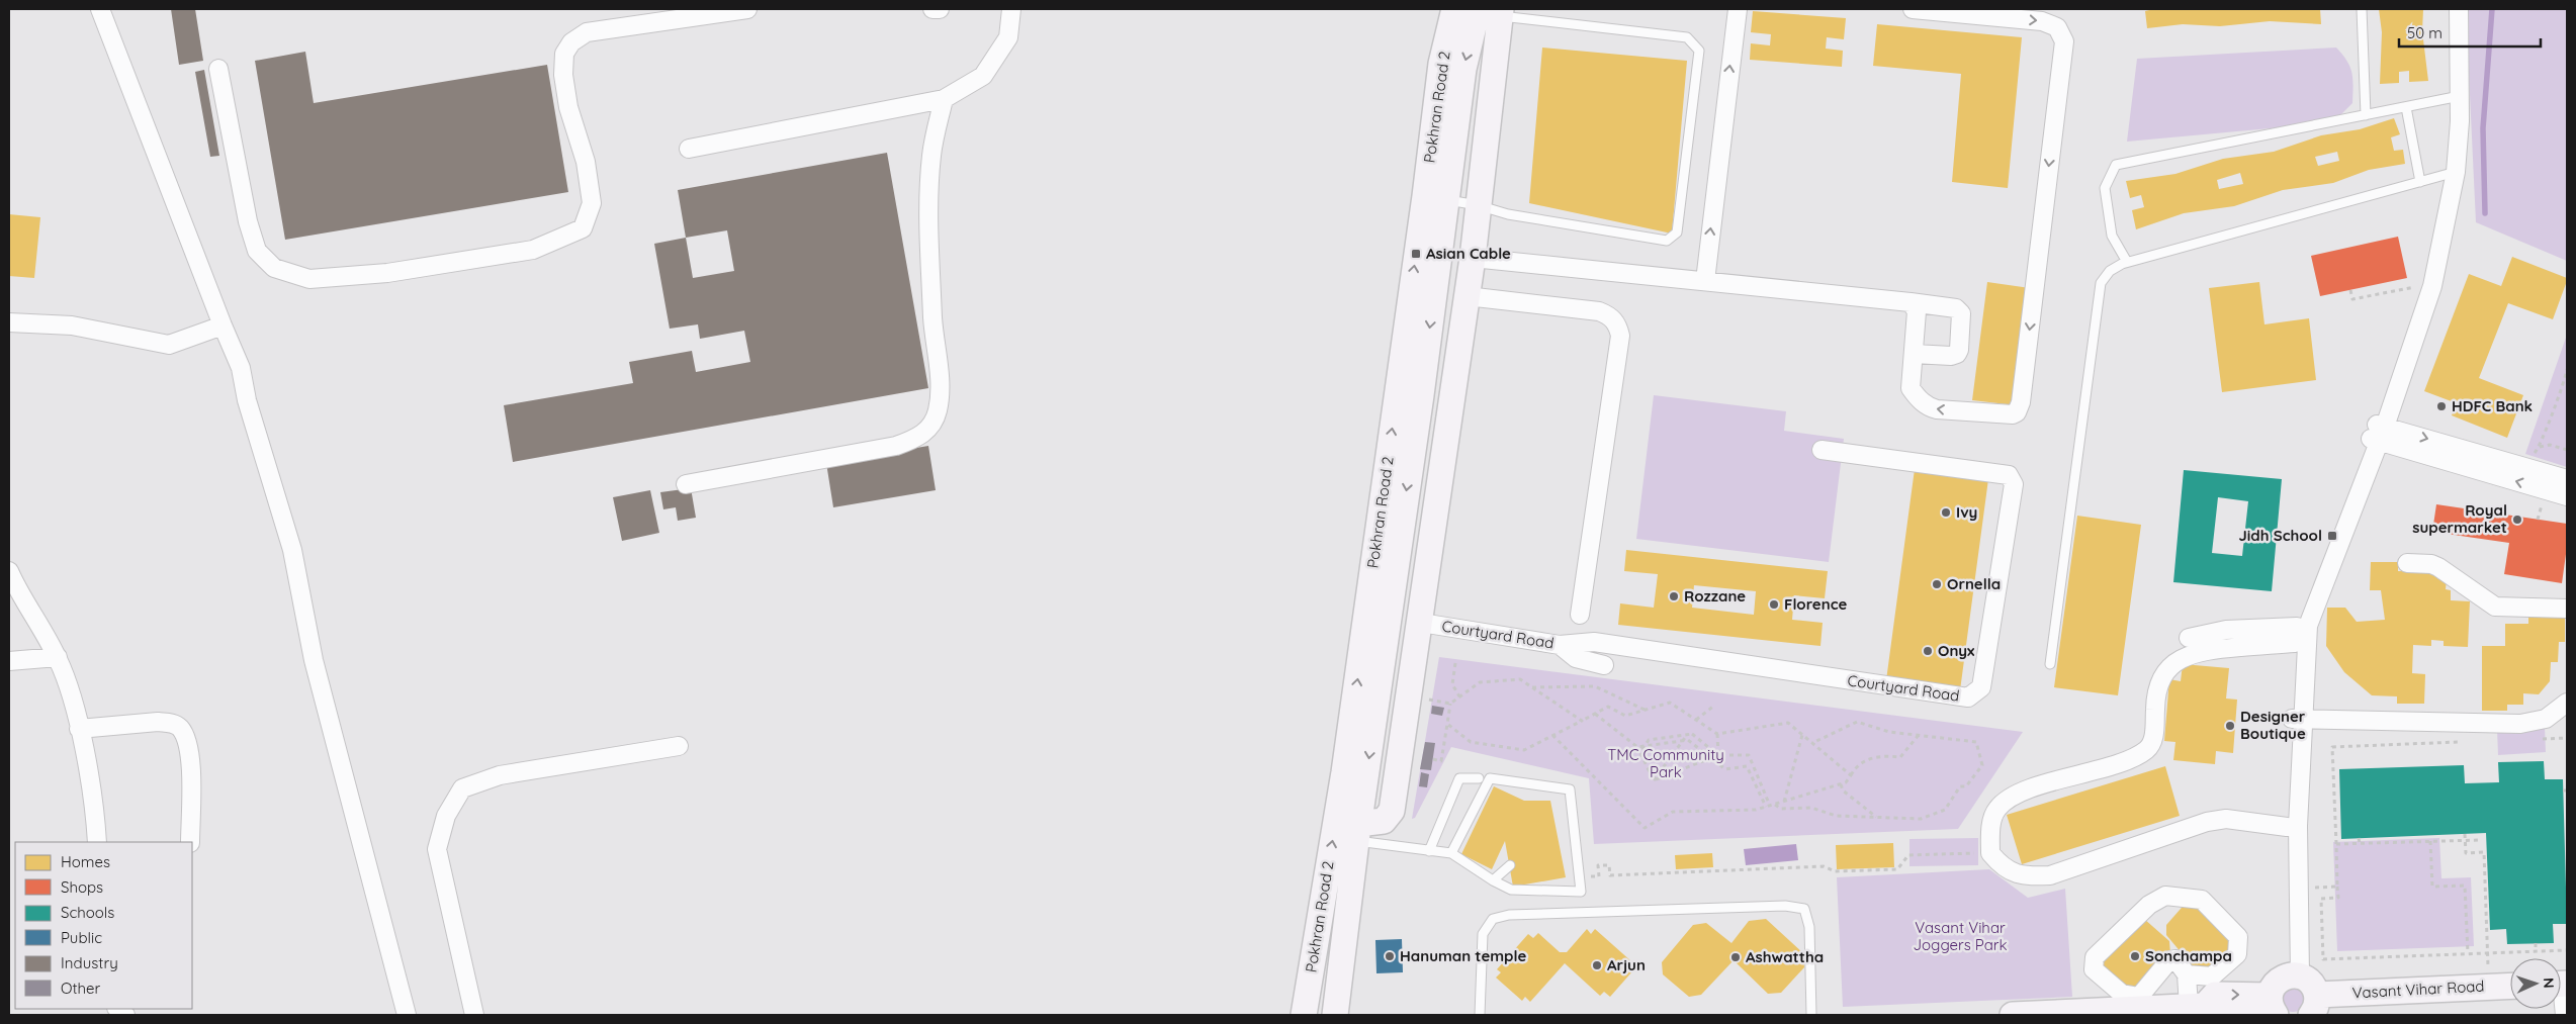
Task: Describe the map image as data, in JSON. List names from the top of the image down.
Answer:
{
  "streets": {
    "main road": ["Pokhran Road 2", "Vasant Vihar Road"],
    "street": ["Courtyard Road"]
  },
  "parks": ["TMC Community Park", "Vasant Vihar Joggers Park"],
  "places": {
    "transit": ["Asian Cable", "Jidh School"],
    "other": [
      "HDFC Bank",
      "Ivy",
      "Royal supermarket",
      "Ornella",
      "Rozzane",
      "Florence",
      "Onyx",
      "Designer Boutique",
      "Hanuman temple",
      "Sonchampa",
      "Ashwattha",
      "Arjun"
    ]
  },
  "legend": [
    "Homes",
    "Shops",
    "Schools",
    "Public",
    "Industry",
    "Other"
  ],
  "scale_bar": "50 m",
  "north": "right"
}
